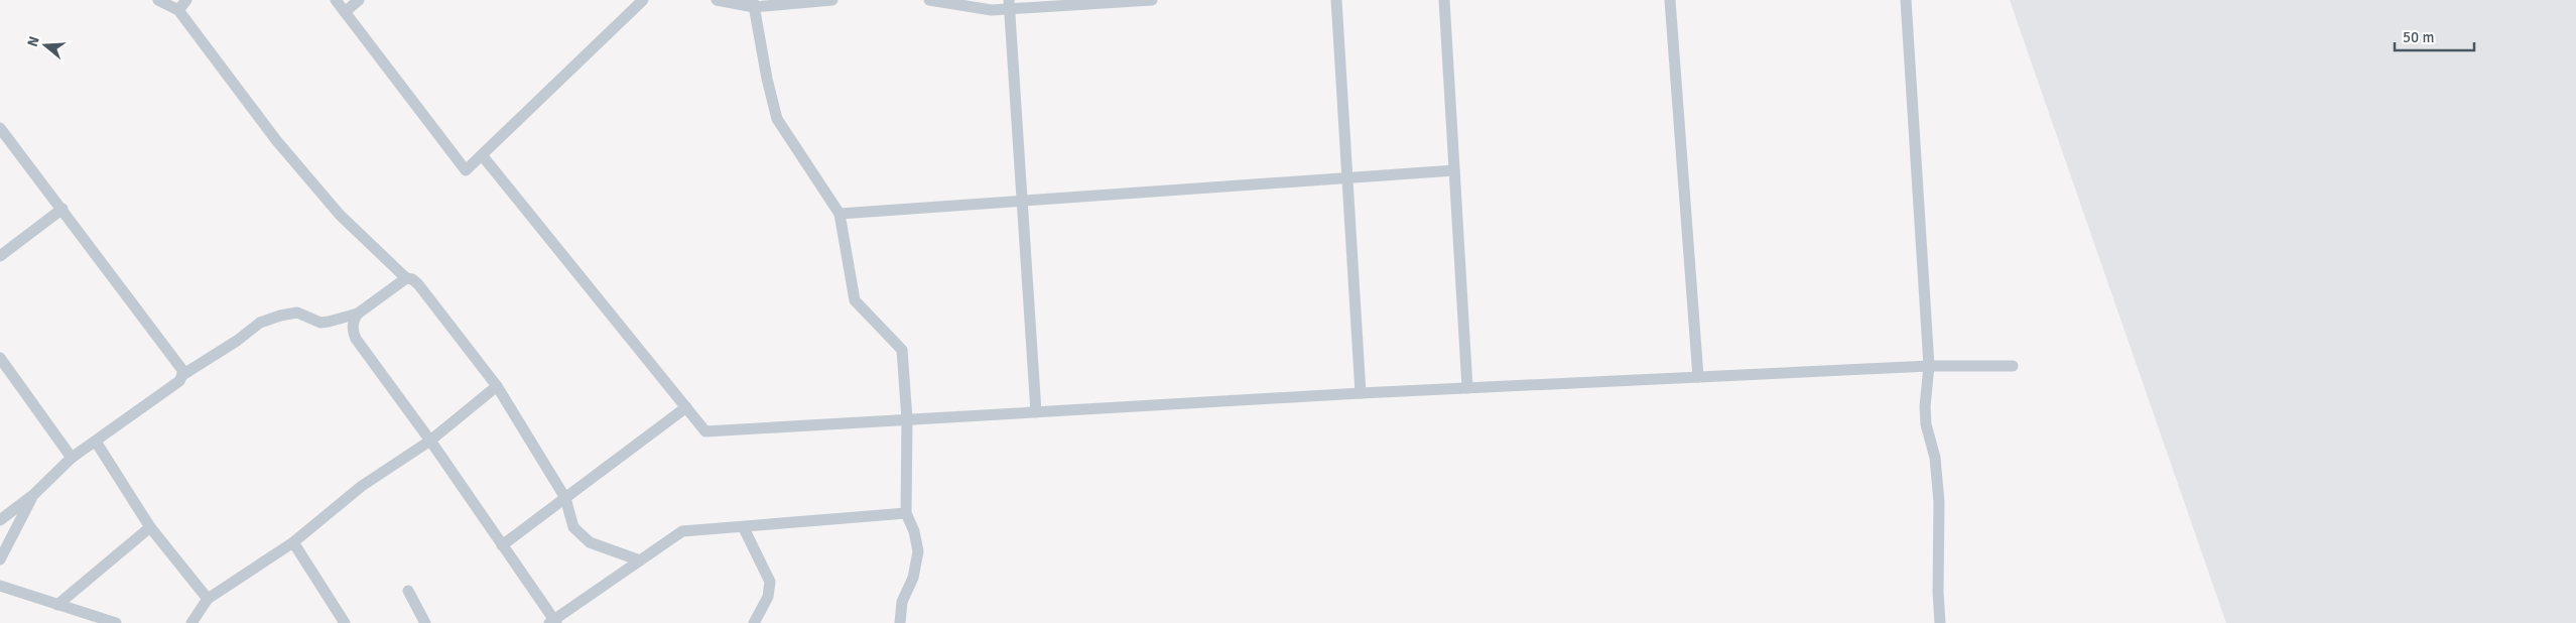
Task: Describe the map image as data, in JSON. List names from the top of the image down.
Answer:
{
  "scale_bar": "50 m",
  "north": "left"
}
